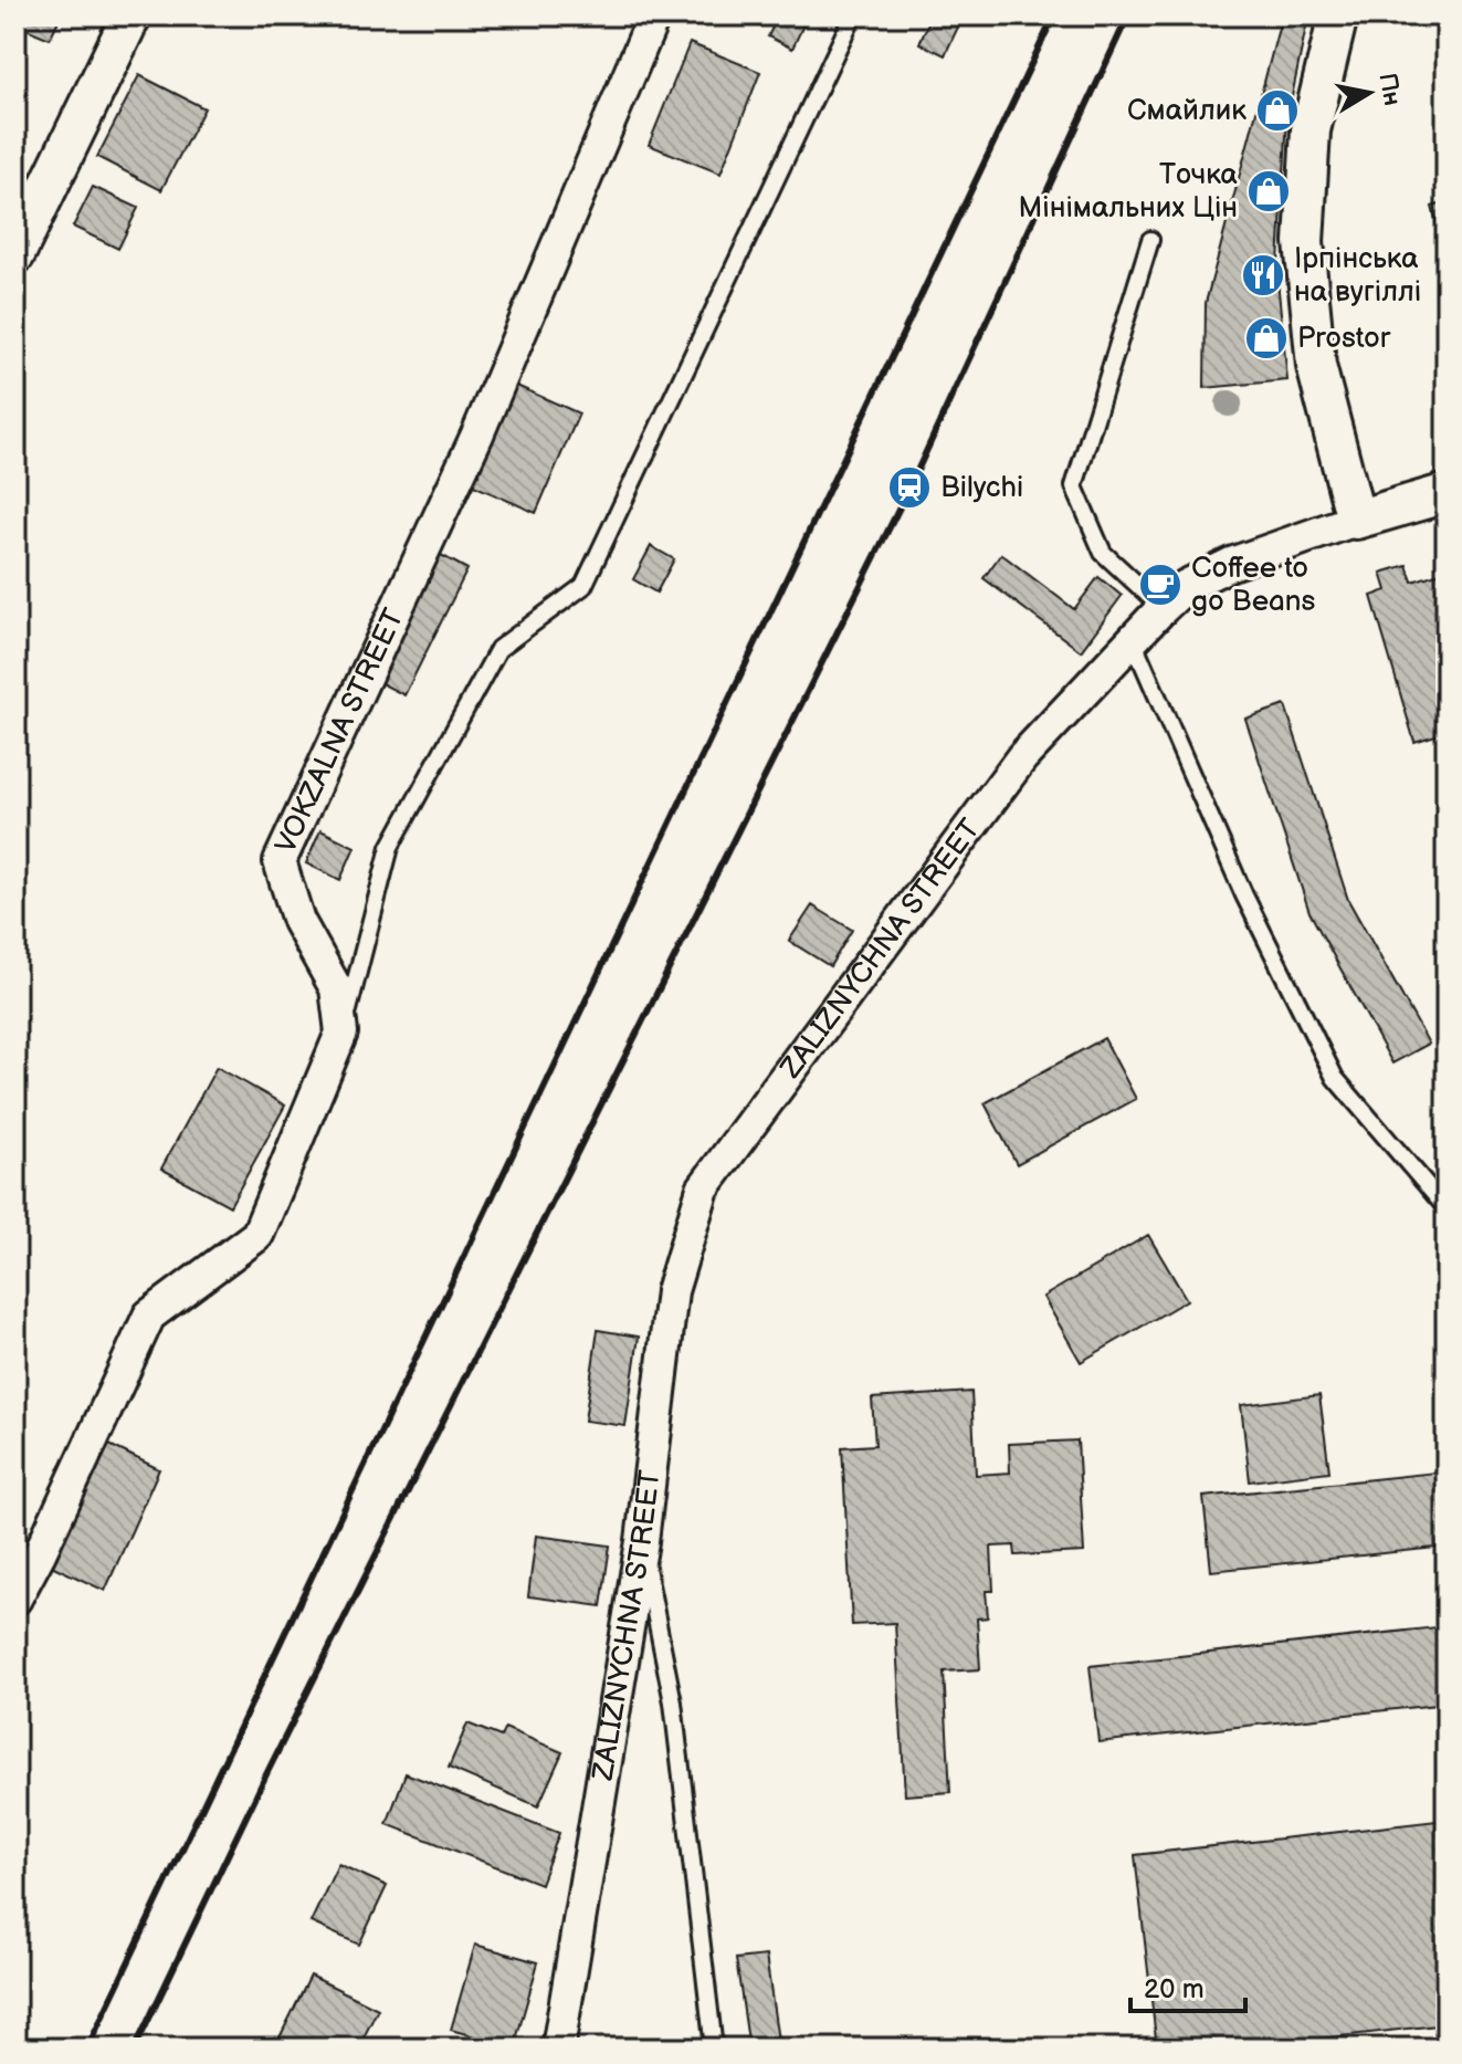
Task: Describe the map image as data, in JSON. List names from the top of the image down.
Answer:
{
  "streets": {
    "street": ["VOKZALNA STREET", "ZALIZNYCHNA STREET"]
  },
  "places": {
    "shop": ["Смайлик", "Точка Мінімальних Цін", "Prostor"],
    "restaurant": ["Ірпінська на вугіллі"],
    "station": ["Bilychi"],
    "cafe": ["Coffee to go Beans"]
  },
  "scale_bar": "20 m",
  "north": "right"
}
